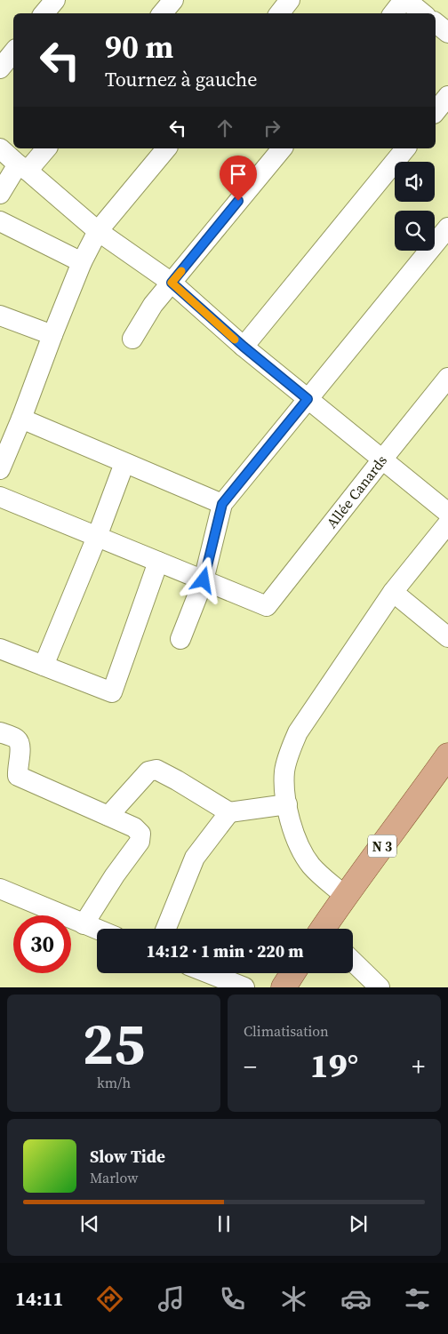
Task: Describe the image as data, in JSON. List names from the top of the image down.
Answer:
{
  "streets": {
    "main road": ["N 3"],
    "street": ["Allée Canards"]
  },
  "page": {
    "turn": ["90 m", "Tournez à gauche"],
    "limit": "30",
    "trip": "14:12 · 1 min · 220 m",
    "tile": [
      ["25", "km/h"],
      "Climatisation"
    ],
    "heat": ["−", "19°", "+"],
    "song": ["Slow Tide", "Marlow"],
    "tabs": "14:11"
  }
}
